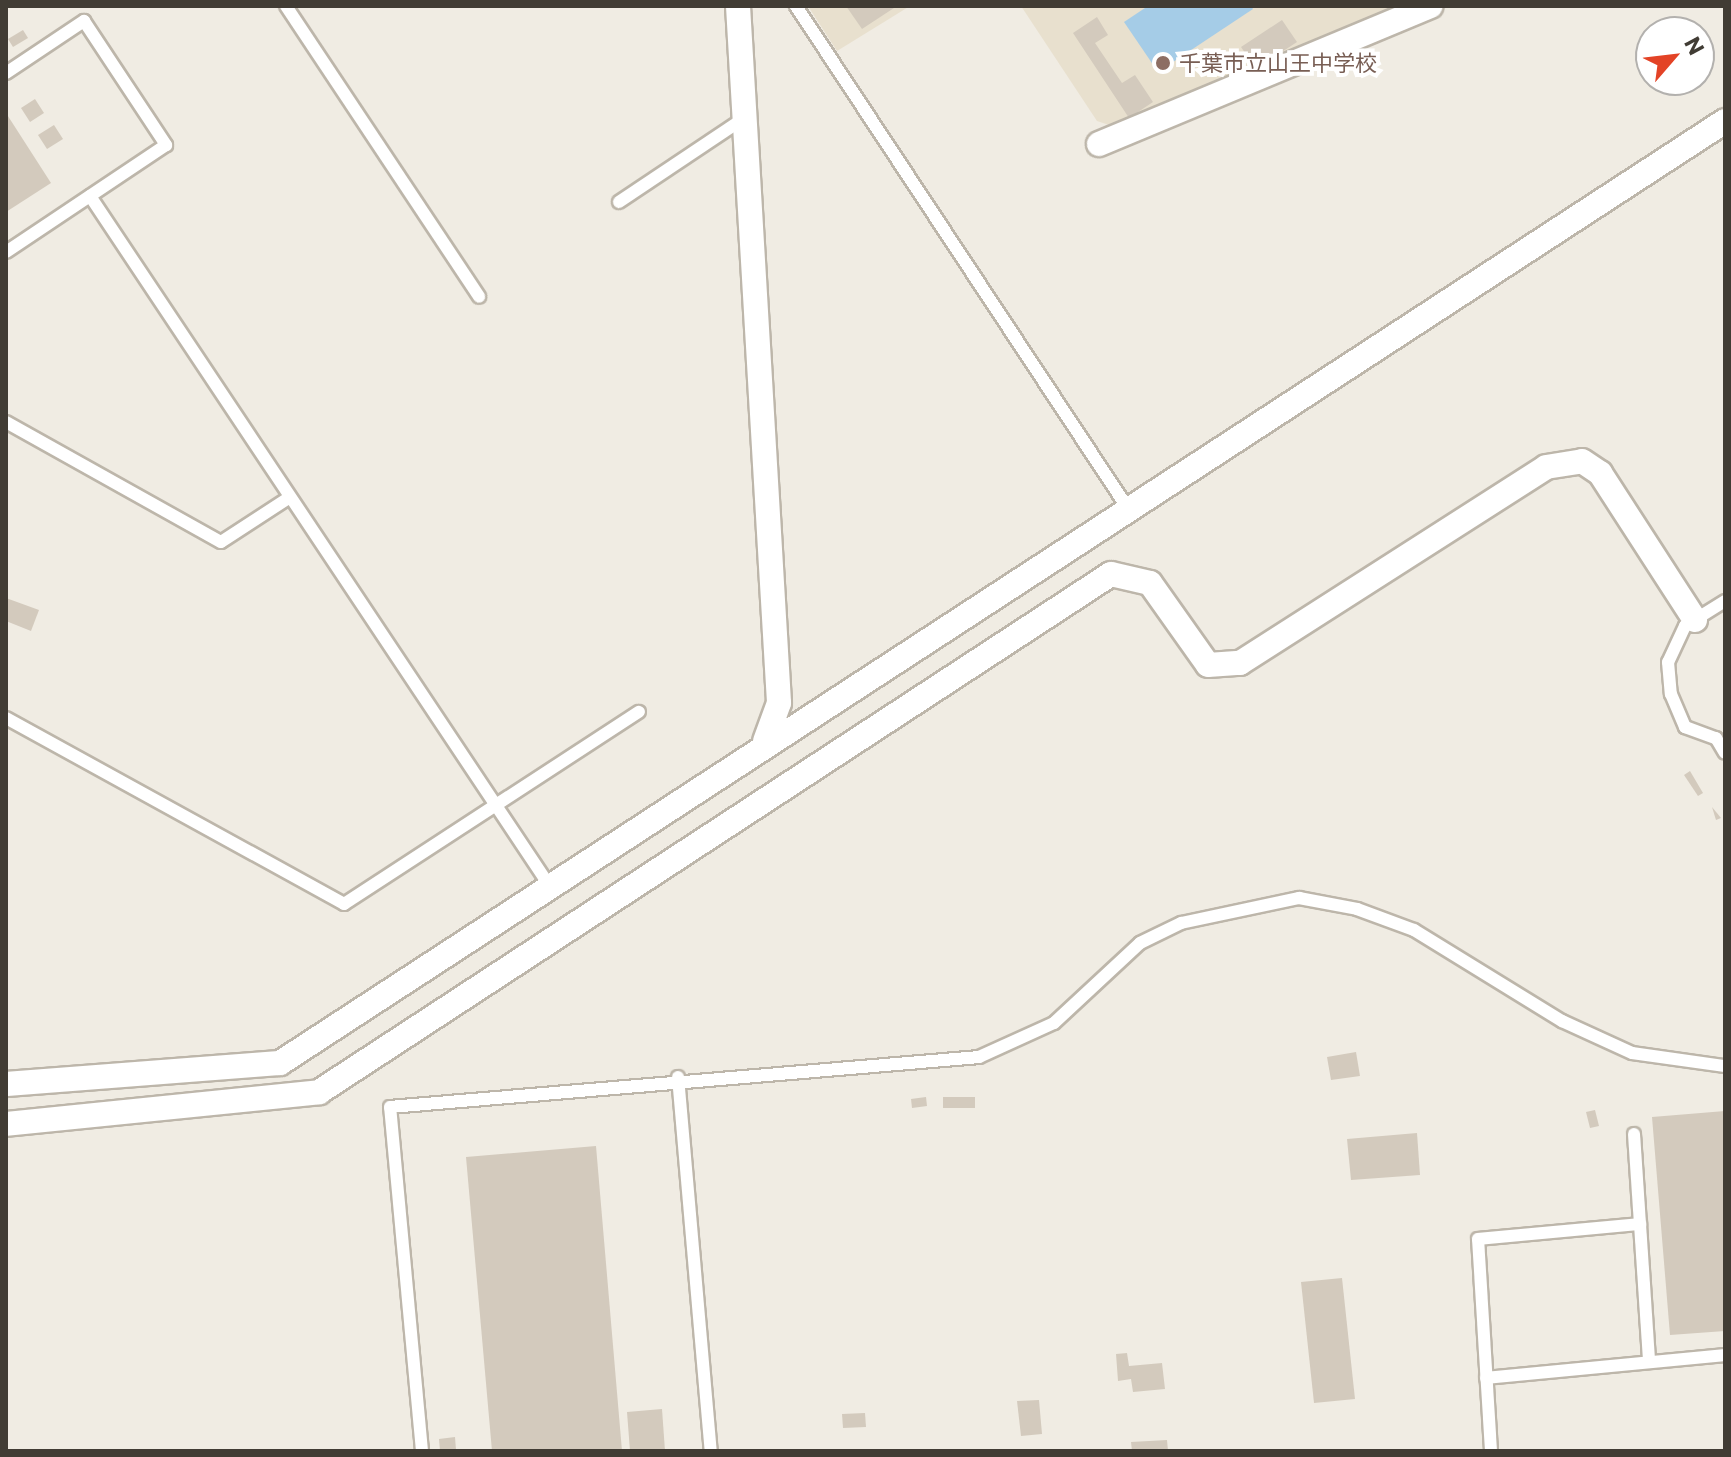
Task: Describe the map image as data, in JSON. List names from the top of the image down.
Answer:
{
  "places": ["千葉市立山王中学校"],
  "north": "top right"
}
